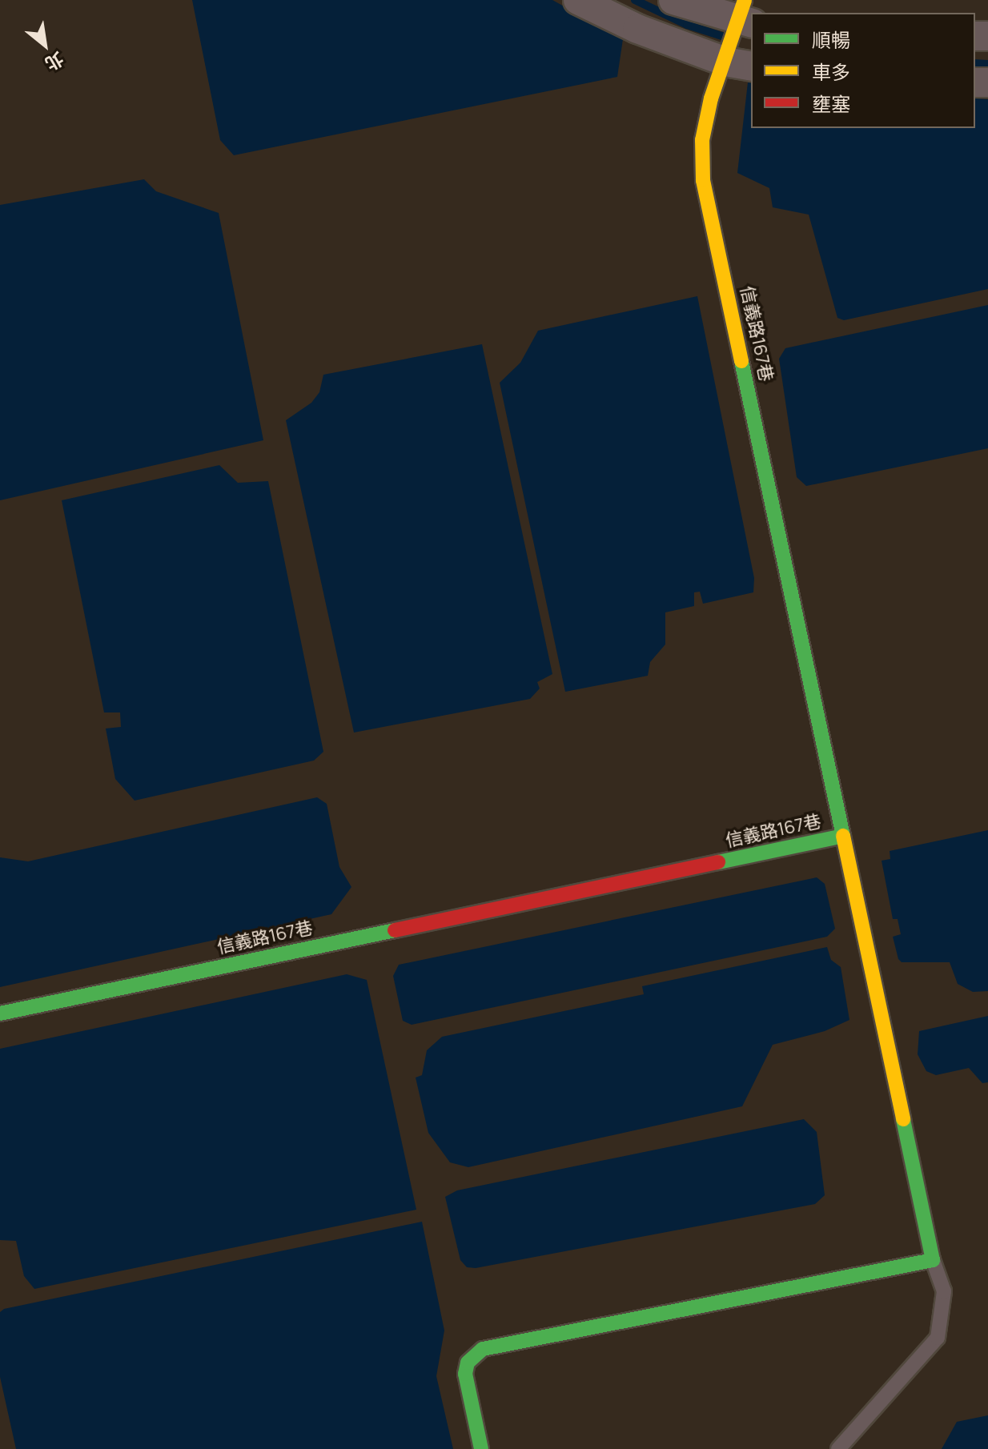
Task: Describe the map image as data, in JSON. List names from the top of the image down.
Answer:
{
  "streets": {
    "street": ["信義路167巷"]
  },
  "legend": ["順暢", "車多", "壅塞"],
  "north": "bottom right"
}
